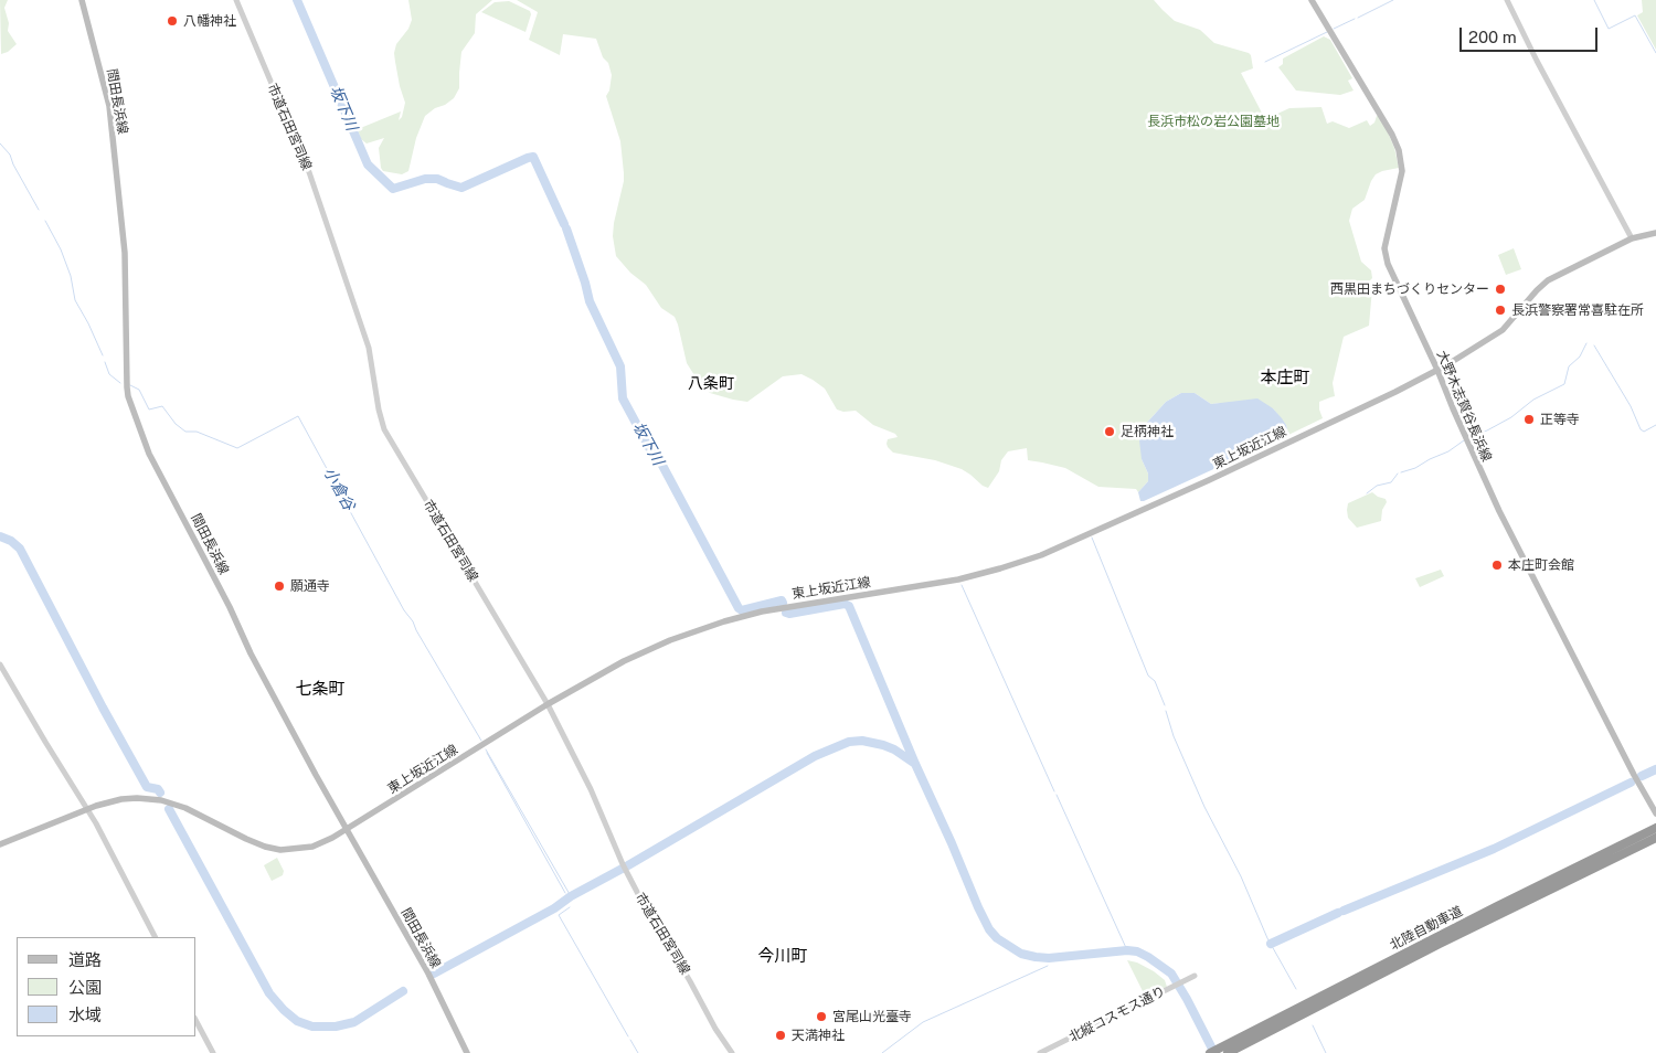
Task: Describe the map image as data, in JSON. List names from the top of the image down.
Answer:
{
  "streets": {
    "highway": ["北陸自動車道"],
    "main road": ["間田長浜線", "大野木志賀谷長浜線", "東上坂近江線"],
    "street": ["市道石田宮司線", "北縦コスモス通り"]
  },
  "crossings": [
    ["間田長浜線", "東上坂近江線"],
    ["市道石田宮司線", "東上坂近江線"],
    ["大野木志賀谷長浜線", "東上坂近江線"]
  ],
  "districts": [
    "本庄町",
    "八条町",
    "七条町",
    "今川町"
  ],
  "water": ["坂下川", "小倉谷"],
  "parks": ["長浜市松の岩公園墓地"],
  "places": [
    "八幡神社",
    "西黒田まちづくりセンター",
    "長浜警察署常喜駐在所",
    "正等寺",
    "足柄神社",
    "本庄町会館",
    "願通寺",
    "宮尾山光臺寺",
    "天満神社"
  ],
  "legend": ["道路", "公園", "水域"],
  "scale_bar": "200 m"
}
